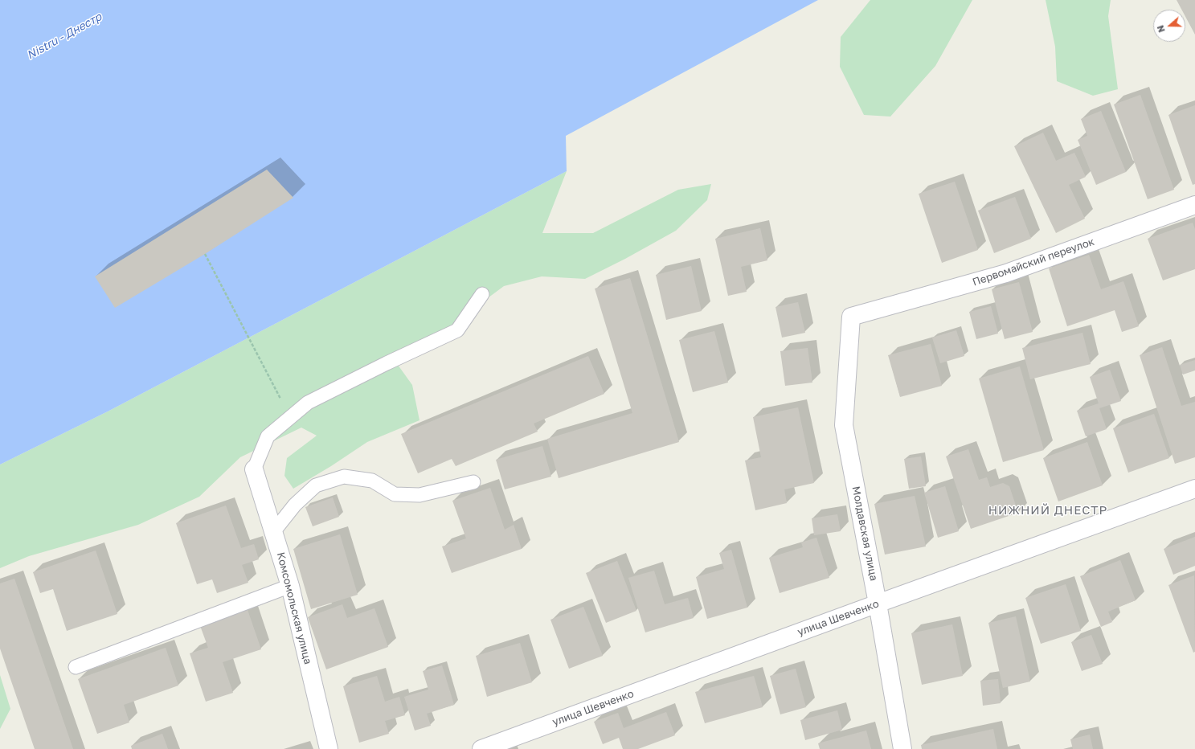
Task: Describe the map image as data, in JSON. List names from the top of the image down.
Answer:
{
  "streets": {
    "street": [
      "Первомайский переулок",
      "Молдавская улица",
      "Комсомольская улица",
      "улица Шевченко"
    ]
  },
  "crossings": [
    ["Первомайский переулок", "Молдавская улица"],
    ["Молдавская улица", "улица Шевченко"]
  ],
  "districts": ["НИЖНИЙ ДНЕСТР"],
  "water": ["Nistru - Днестр"],
  "north": "left"
}
